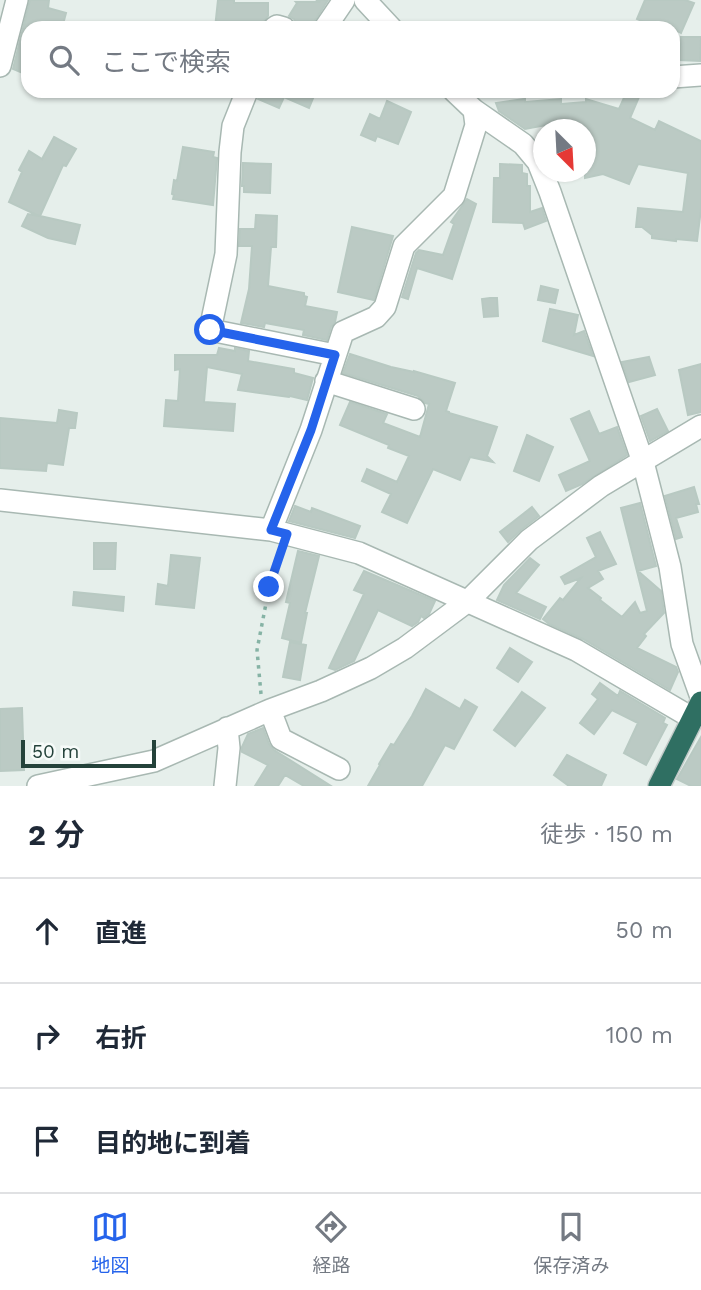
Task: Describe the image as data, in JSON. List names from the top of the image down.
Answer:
{
  "scale_bar": "50 m",
  "north": "bottom right",
  "page": {
    "search": "ここで検索",
    "scale": "50 m",
    "heading": ["2 分", "徒歩 · 150 m"],
    "list": [
      ["直進", "50 m"],
      ["右折", "100 m"],
      "目的地に到着"
    ],
    "nav": ["地図", "経路", "保存済み"]
  }
}
